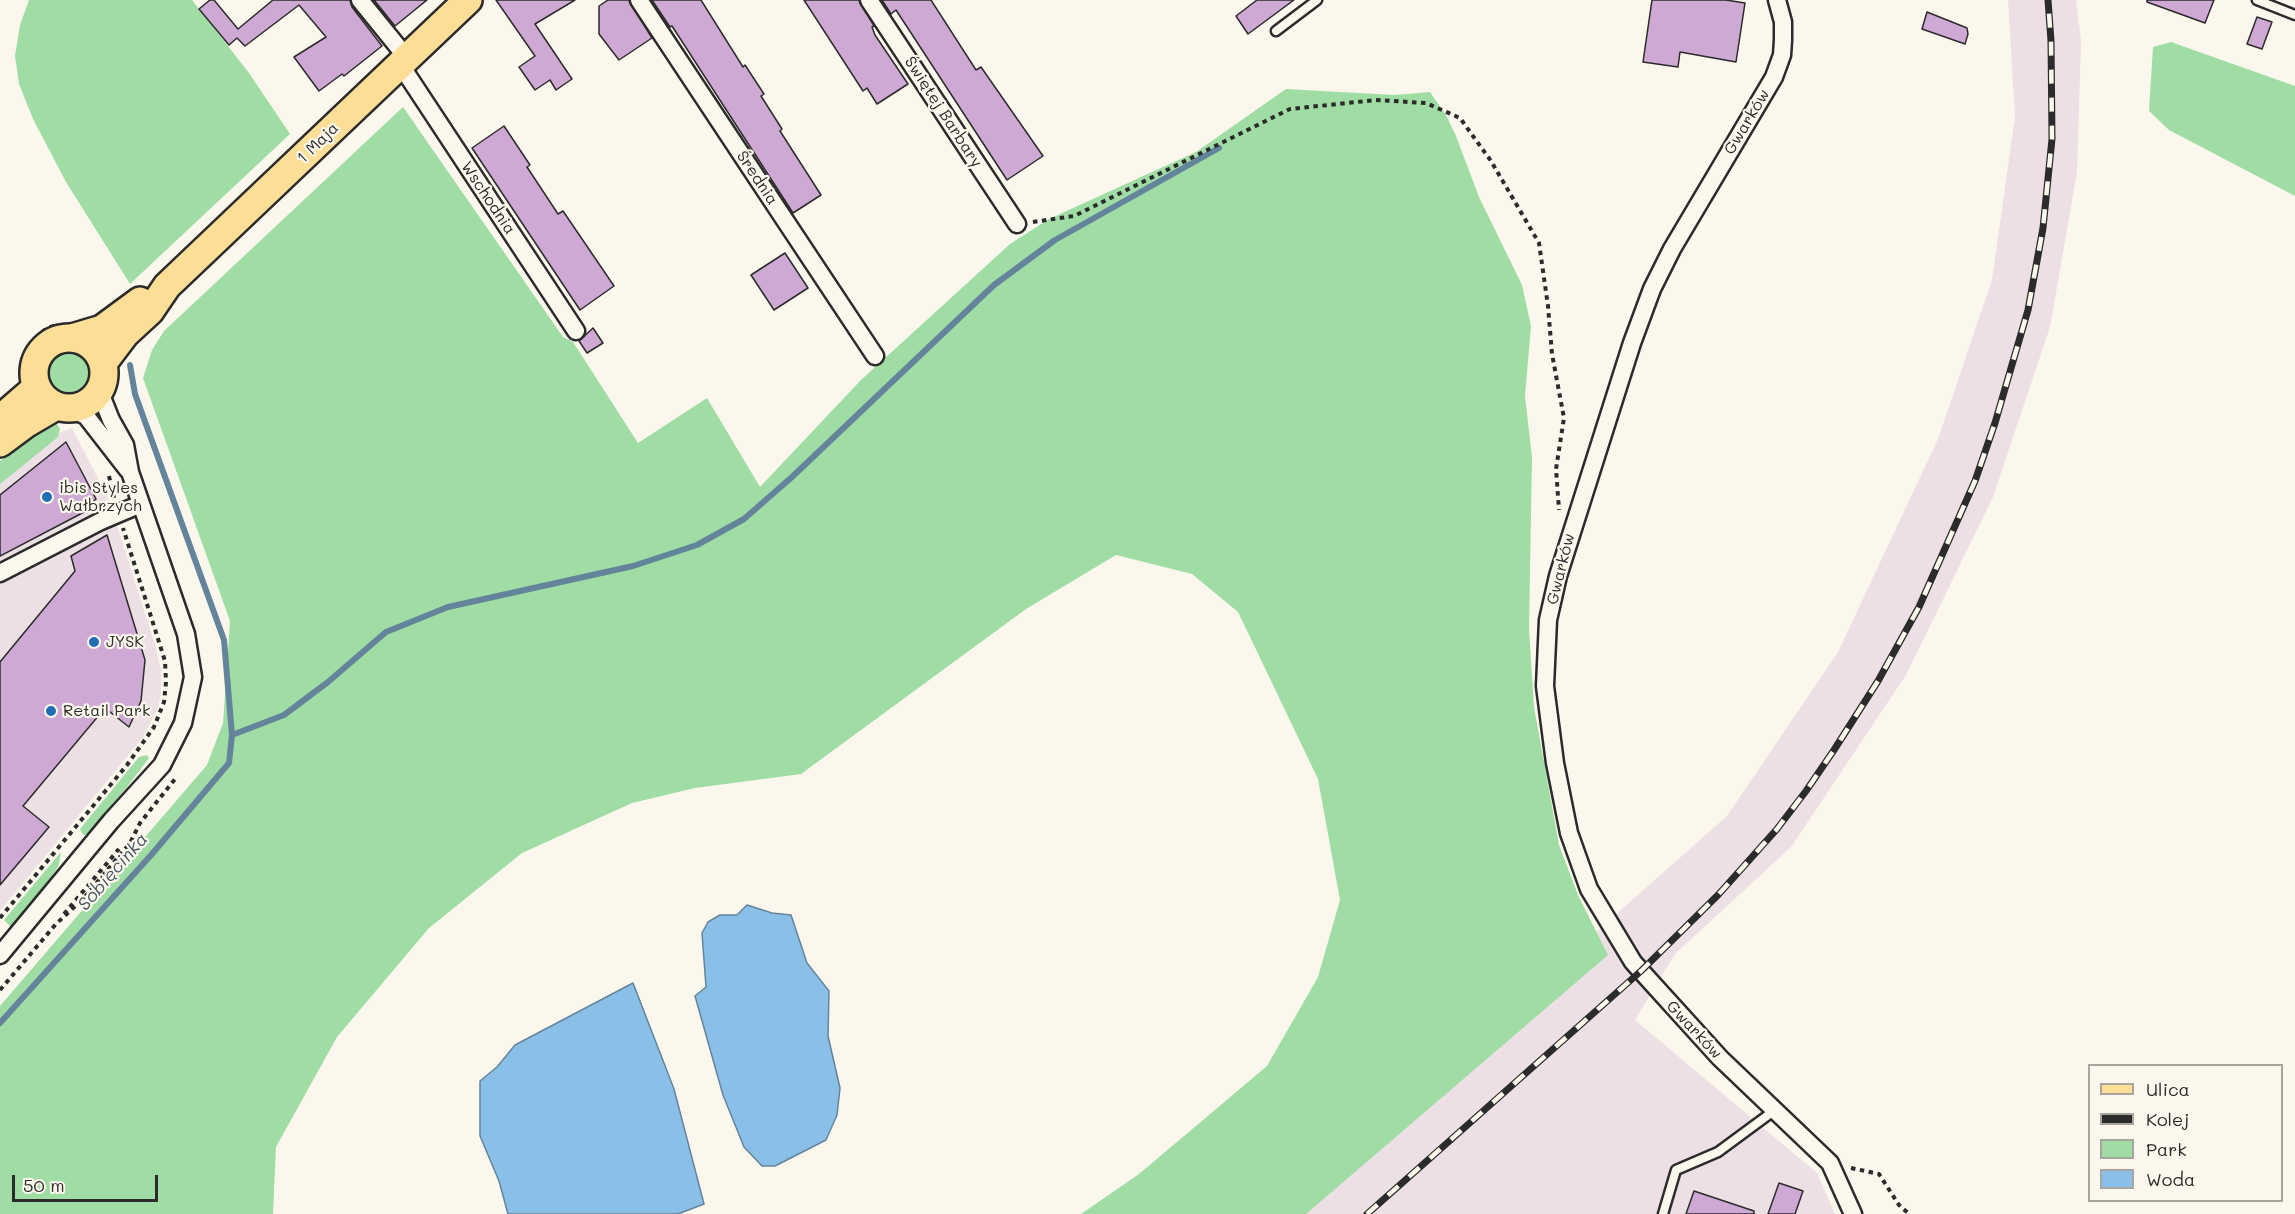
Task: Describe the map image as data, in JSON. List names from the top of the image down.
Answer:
{
  "streets": {
    "main road": ["1 Maja"],
    "street": [
      "Świętej Barbary",
      "Gwarków",
      "Średnia",
      "Wschodnia"
    ]
  },
  "crossings": [
    ["1 Maja", "Wschodnia"]
  ],
  "water": ["Sobięcinka"],
  "places": ["ibis Styles Wałbrzych", "JYSK", "Retail Park"],
  "legend": [
    "Ulica",
    "Kolej",
    "Park",
    "Woda"
  ],
  "scale_bar": "50 m"
}
